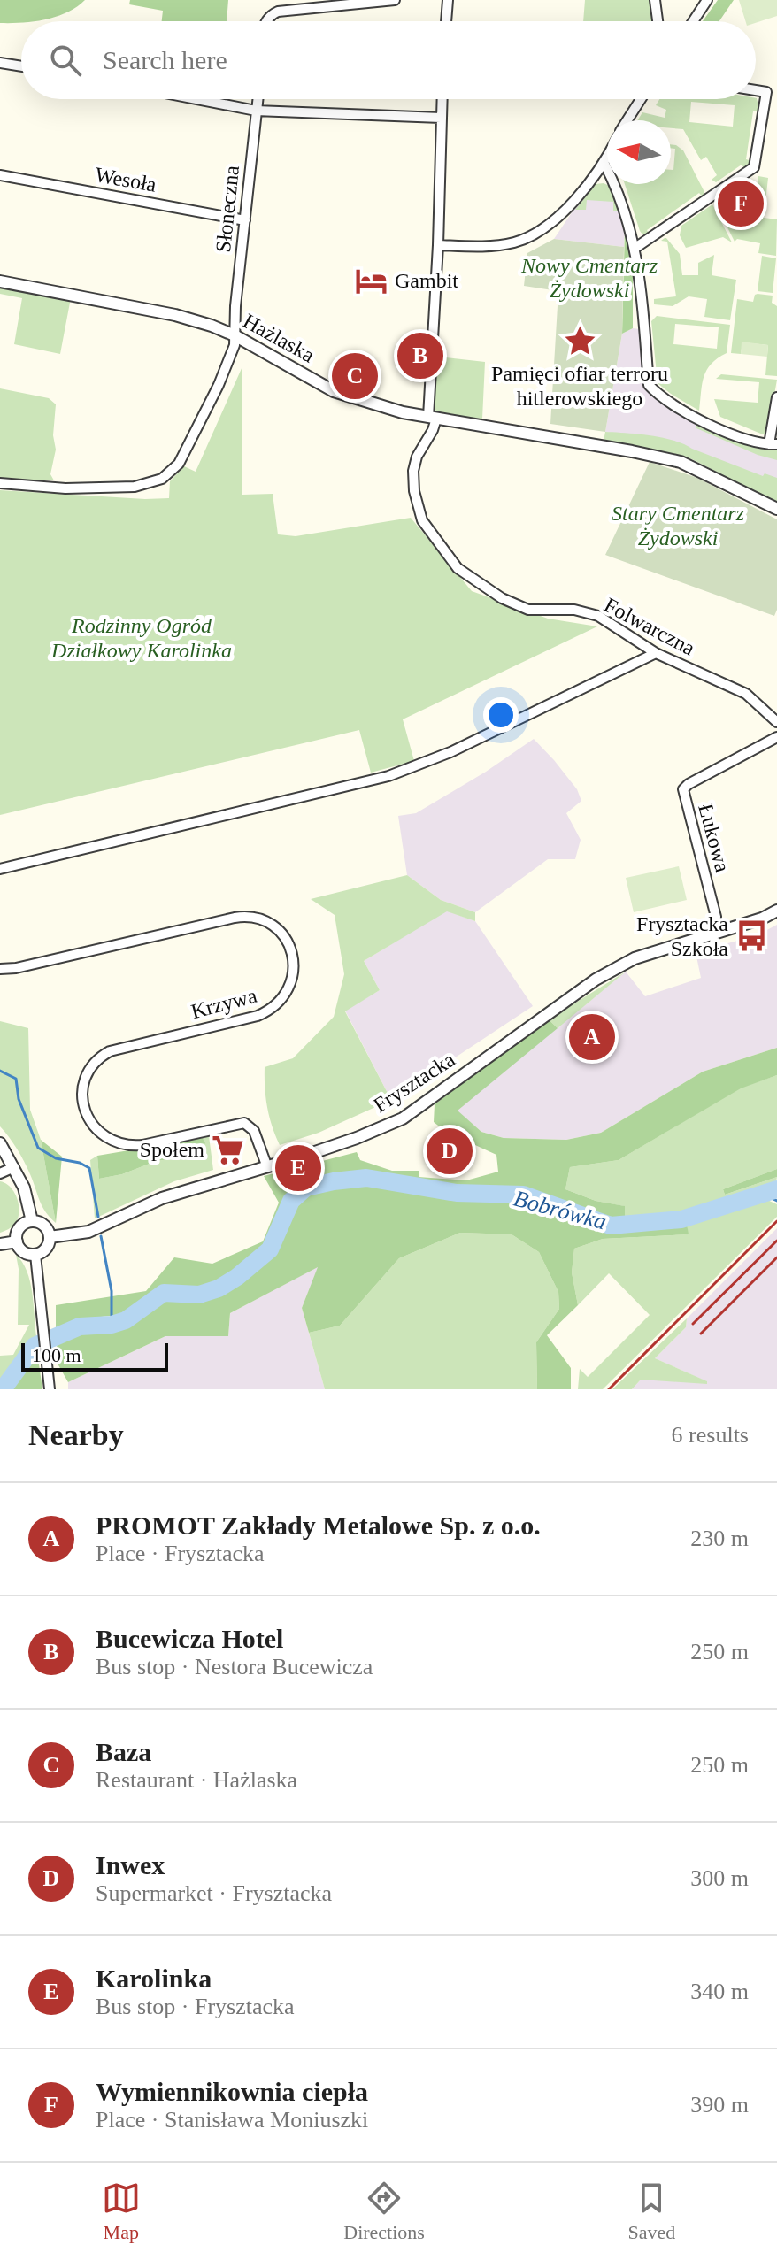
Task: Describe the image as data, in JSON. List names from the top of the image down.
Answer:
{
  "streets": {
    "street": [
      "Wesoła",
      "Słoneczna",
      "Hażlaska",
      "Folwarczna",
      "Łukowa",
      "Krzywa",
      "Frysztacka"
    ]
  },
  "crossings": [
    ["Wesoła", "Słoneczna"],
    ["Słoneczna", "Hażlaska"],
    ["Hażlaska", "Folwarczna"],
    ["Krzywa", "Frysztacka"]
  ],
  "water": ["Bobrówka"],
  "parks": ["Nowy Cmentarz Żydowski", "Stary Cmentarz Żydowski", "Rodzinny Ogród Działkowy Karolinka"],
  "places": {
    "hotel": ["Gambit"],
    "place": ["Pamięci ofiar terroru hitlerowskiego"],
    "bus stop": ["Frysztacka Szkoła"],
    "supermarket": ["Społem"]
  },
  "scale_bar": "100 m",
  "north": "left",
  "page": {
    "search": "Search here",
    "pins": [
      "F",
      "B",
      "C",
      "A",
      "D",
      "E"
    ],
    "scale": "100 m",
    "heading": ["Nearby", "6 results"],
    "list": [
      {
        "mark": "A",
        "name": "PROMOT Zakłady Metalowe Sp. z o.o.",
        "note": "Place · Frysztacka",
        "value": "230 m"
      },
      {
        "mark": "B",
        "name": "Bucewicza Hotel",
        "note": "Bus stop · Nestora Bucewicza",
        "value": "250 m"
      },
      {
        "mark": "C",
        "name": "Baza",
        "note": "Restaurant · Hażlaska",
        "value": "250 m"
      },
      {
        "mark": "D",
        "name": "Inwex",
        "note": "Supermarket · Frysztacka",
        "value": "300 m"
      },
      {
        "mark": "E",
        "name": "Karolinka",
        "note": "Bus stop · Frysztacka",
        "value": "340 m"
      },
      {
        "mark": "F",
        "name": "Wymiennikownia ciepła",
        "note": "Place · Stanisława Moniuszki",
        "value": "390 m"
      }
    ],
    "nav": ["Map", "Directions", "Saved"]
  }
}
